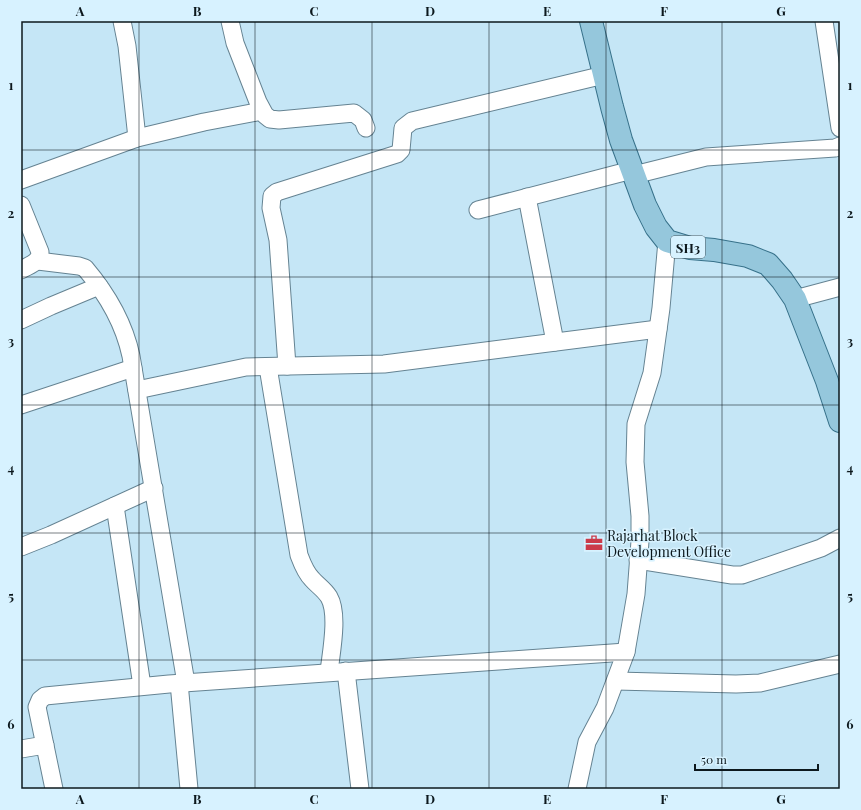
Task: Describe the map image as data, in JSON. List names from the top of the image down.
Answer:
{
  "streets": {
    "main road": ["SH3"]
  },
  "places": {
    "office": ["Rajarhat Block Development Office"]
  },
  "scale_bar": "50 m",
  "grid": {
    "columns": [
      "A",
      "B",
      "C",
      "D",
      "E",
      "F",
      "G"
    ],
    "rows": [
      "1",
      "2",
      "3",
      "4",
      "5",
      "6"
    ]
  }
}
